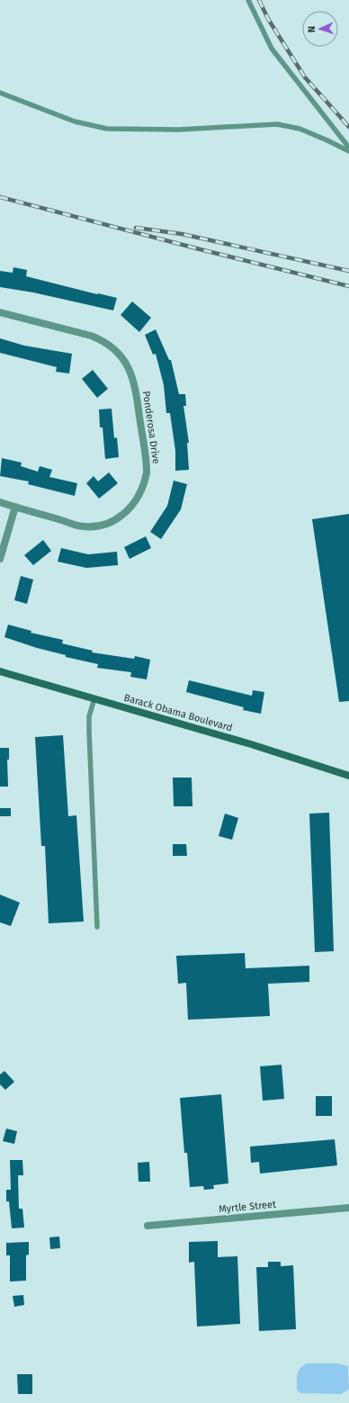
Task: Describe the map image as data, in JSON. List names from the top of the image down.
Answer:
{
  "streets": {
    "main road": ["Barack Obama Boulevard"],
    "street": ["Ponderosa Drive", "Myrtle Street"]
  },
  "north": "left"
}
